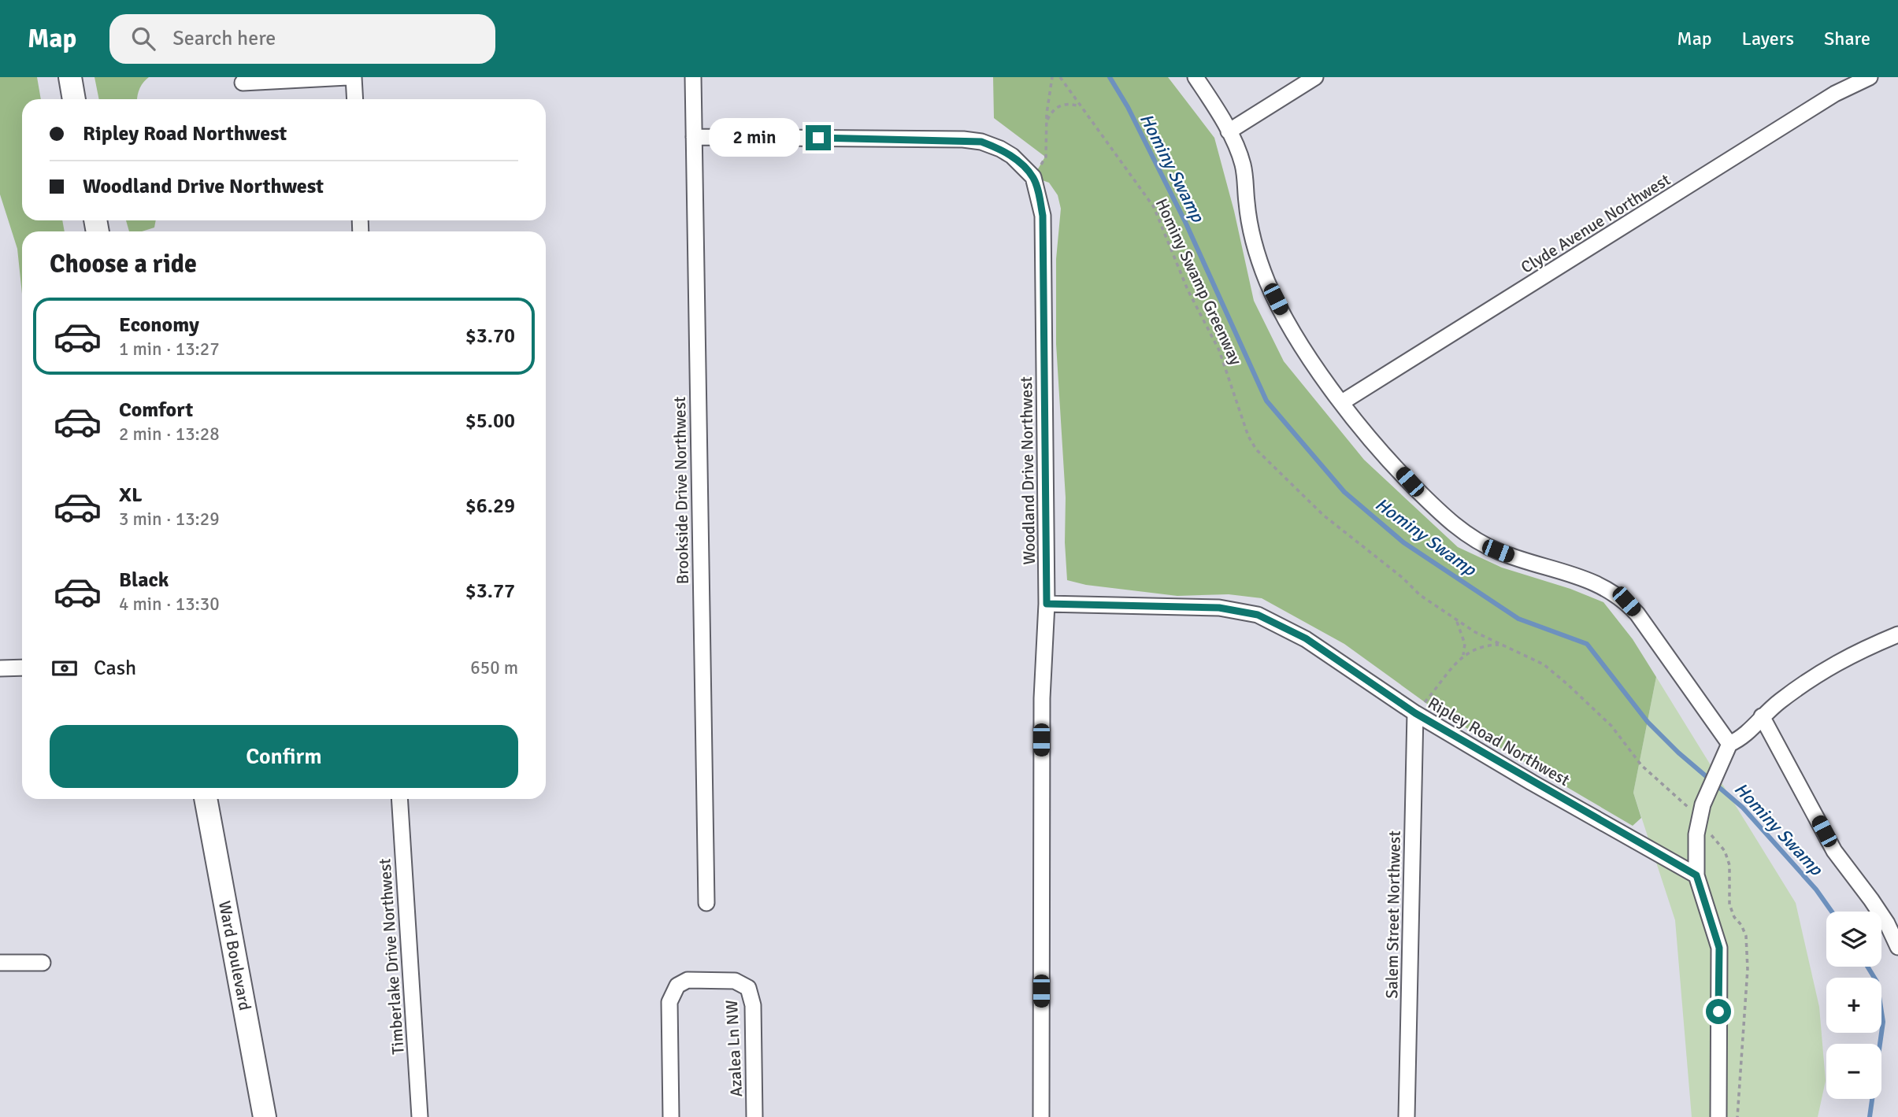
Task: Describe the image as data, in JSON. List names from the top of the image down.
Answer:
{
  "streets": {
    "main road": ["Ward Boulevard"],
    "street": [
      "Clyde Avenue Northwest",
      "Woodland Drive Northwest",
      "Brookside Drive Northwest",
      "Ripley Road Northwest",
      "Salem Street Northwest",
      "Timberlake Drive Northwest",
      "Azalea Ln NW"
    ],
    "path": ["Hominy Swamp Greenway"]
  },
  "crossings": [
    ["Woodland Drive Northwest", "Ripley Road Northwest"],
    ["Ripley Road Northwest", "Salem Street Northwest"]
  ],
  "water": ["Hominy Swamp"],
  "page": {
    "header": "Map",
    "search": "Search here",
    "nav": ["Map", "Layers", "Share"],
    "banner": ["Ripley Road Northwest", "Woodland Drive Northwest"],
    "bubble": "2 min",
    "heading": "Choose a ride",
    "list": [
      {
        "name": "Economy",
        "note": "1 min · 13:27",
        "value": "$3.70"
      },
      {
        "name": "Comfort",
        "note": "2 min · 13:28",
        "value": "$5.00"
      },
      {
        "name": "XL",
        "note": "3 min · 13:29",
        "value": "$6.29"
      },
      {
        "name": "Black",
        "note": "4 min · 13:30",
        "value": "$3.77"
      }
    ],
    "pay": ["Cash", "650 m"],
    "buttons": "Confirm",
    "map_buttons": ["+", "−"]
  }
}
